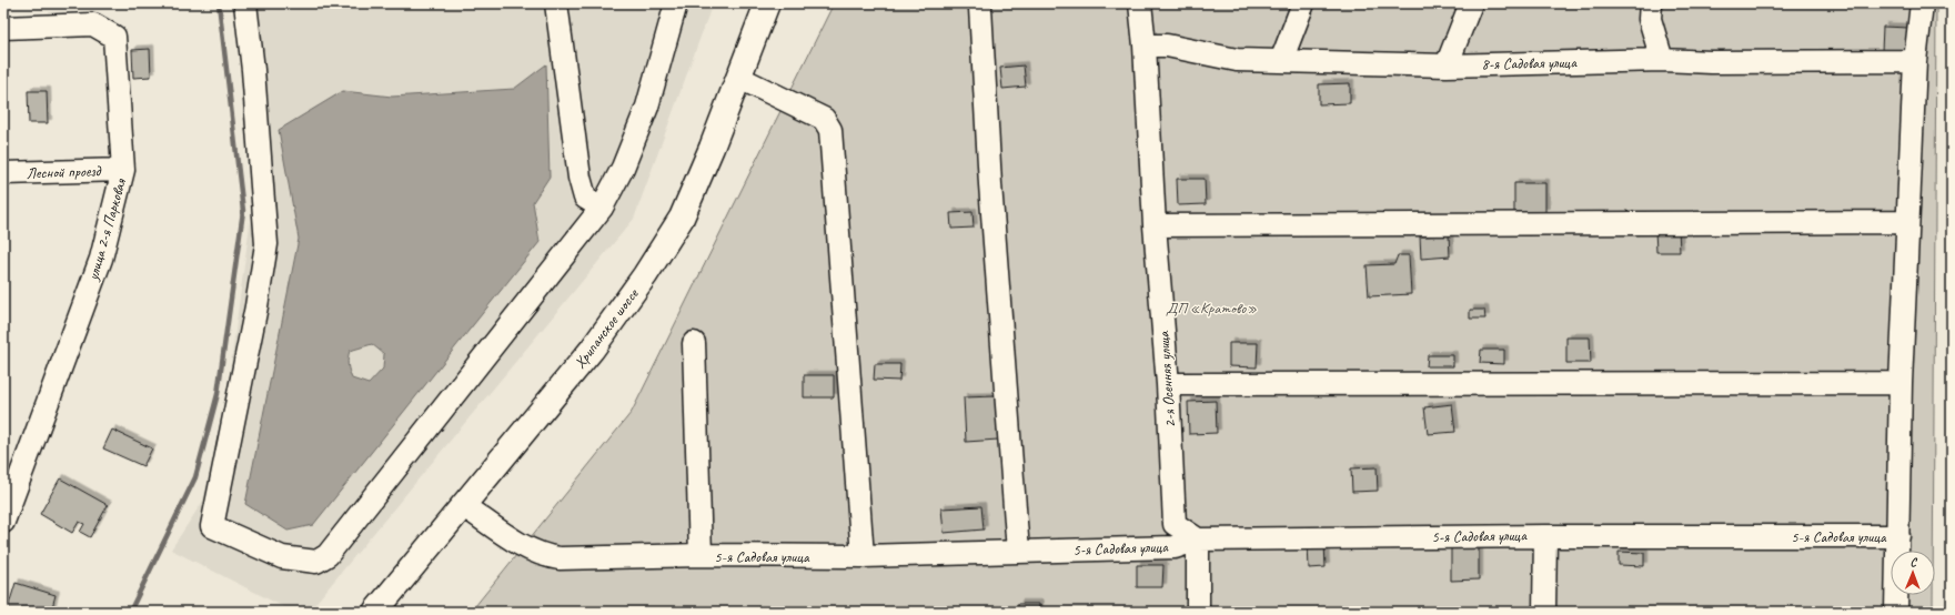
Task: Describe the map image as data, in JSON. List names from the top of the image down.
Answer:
{
  "streets": {
    "main road": ["Хрипанское шоссе"],
    "street": [
      "8-я Садовая улица",
      "Лесной проезд",
      "улица 2-я Парковая",
      "2-я Осенняя улица",
      "5-я Садовая улица"
    ]
  },
  "crossings": [
    ["8-я Садовая улица", "2-я Осенняя улица"],
    ["Лесной проезд", "улица 2-я Парковая"],
    ["Хрипанское шоссе", "5-я Садовая улица"],
    ["2-я Осенняя улица", "5-я Садовая улица"]
  ],
  "parks": ["ДП «Кратово»"],
  "north": "top"
}
